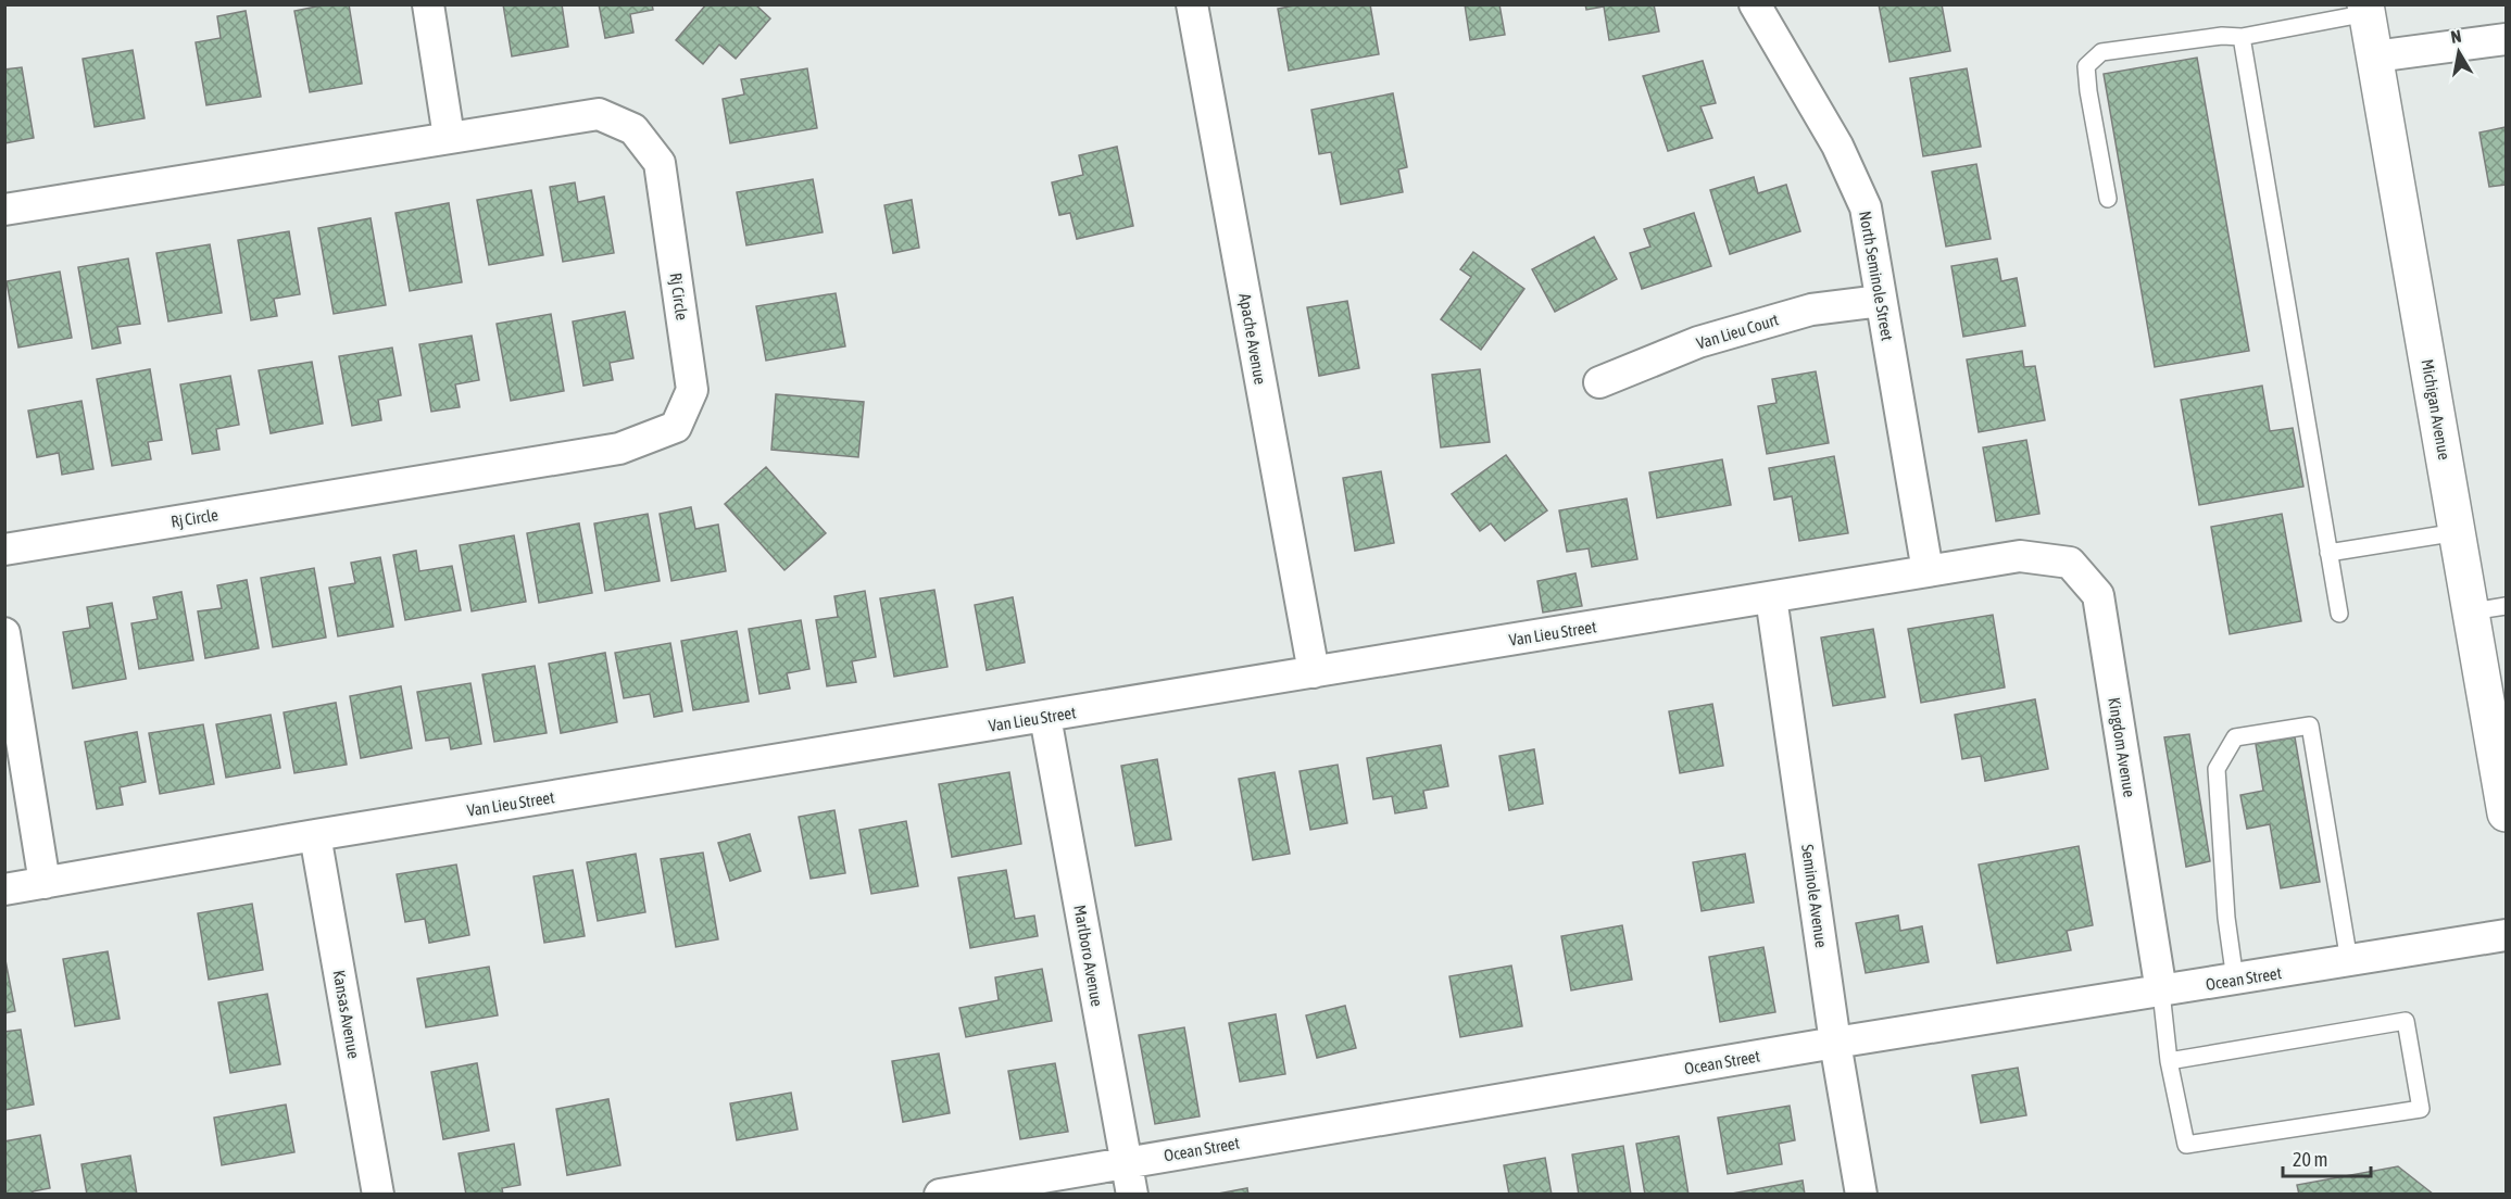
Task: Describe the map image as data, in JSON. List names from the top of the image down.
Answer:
{
  "streets": {
    "main road": ["Michigan Avenue"],
    "street": [
      "North Seminole Street",
      "Rj Circle",
      "Van Lieu Court",
      "Apache Avenue",
      "Van Lieu Street",
      "Kingdom Avenue",
      "Seminole Avenue",
      "Marlboro Avenue",
      "Ocean Street",
      "Kansas Avenue"
    ]
  },
  "crossings": [
    ["North Seminole Street", "Van Lieu Court"],
    ["North Seminole Street", "Van Lieu Street"],
    ["Apache Avenue", "Van Lieu Street"],
    ["Van Lieu Street", "Kingdom Avenue"],
    ["Van Lieu Street", "Seminole Avenue"],
    ["Van Lieu Street", "Marlboro Avenue"],
    ["Van Lieu Street", "Kansas Avenue"],
    ["Kingdom Avenue", "Ocean Street"],
    ["Seminole Avenue", "Ocean Street"],
    ["Marlboro Avenue", "Ocean Street"]
  ],
  "scale_bar": "20 m",
  "north": "top"
}
